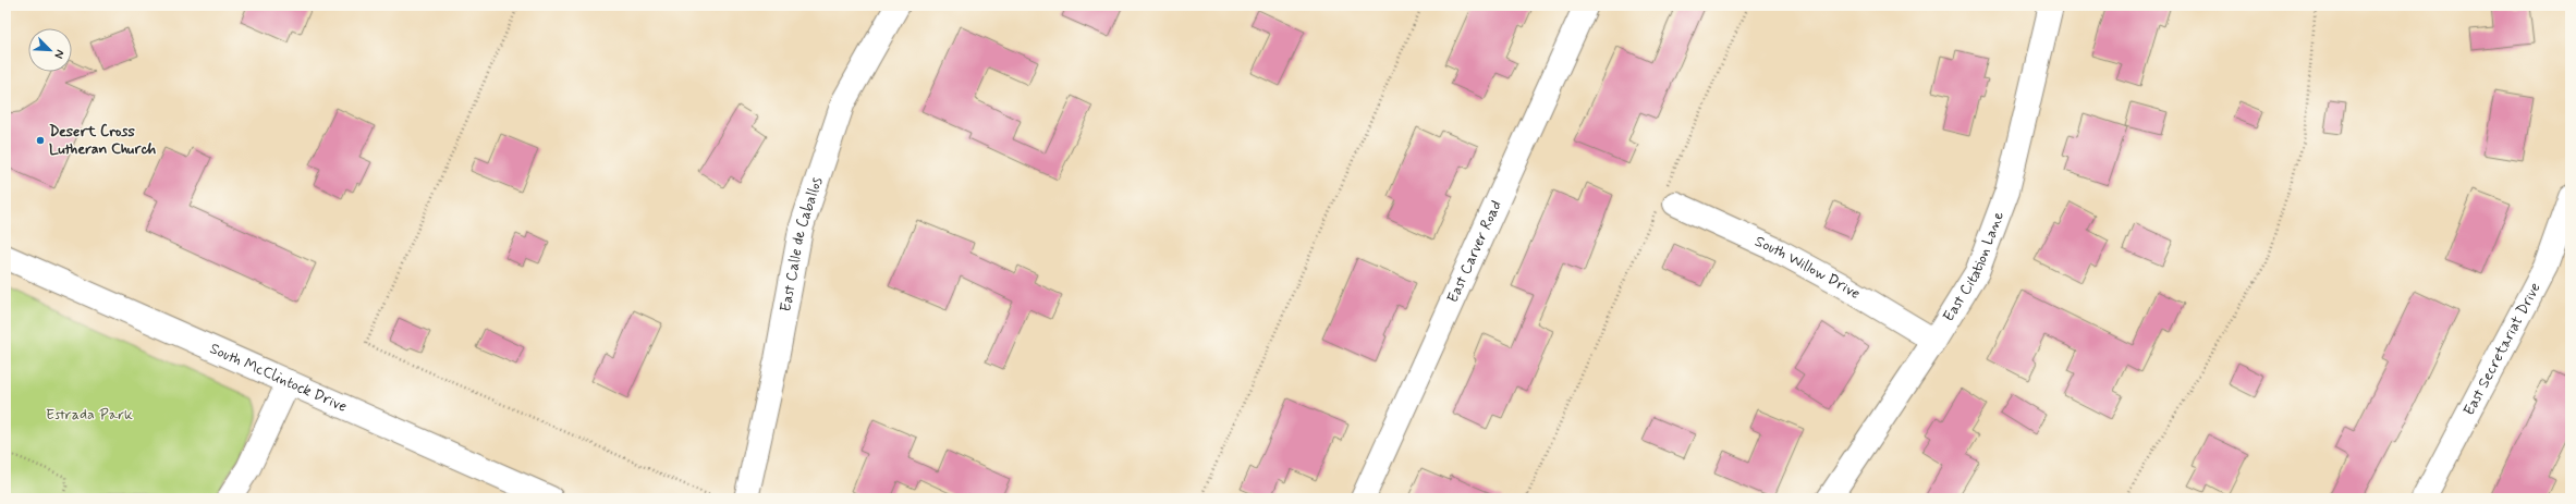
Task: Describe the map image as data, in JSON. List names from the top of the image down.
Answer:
{
  "streets": {
    "street": [
      "East Calle de Caballos",
      "East Carver Road",
      "East Citation Lane",
      "South Willow Drive",
      "East Secretariat Drive",
      "South McClintock Drive"
    ]
  },
  "crossings": [
    ["East Citation Lane", "South Willow Drive"]
  ],
  "parks": ["Estrada Park"],
  "places": ["Desert Cross Lutheran Church"],
  "north": "bottom right"
}
